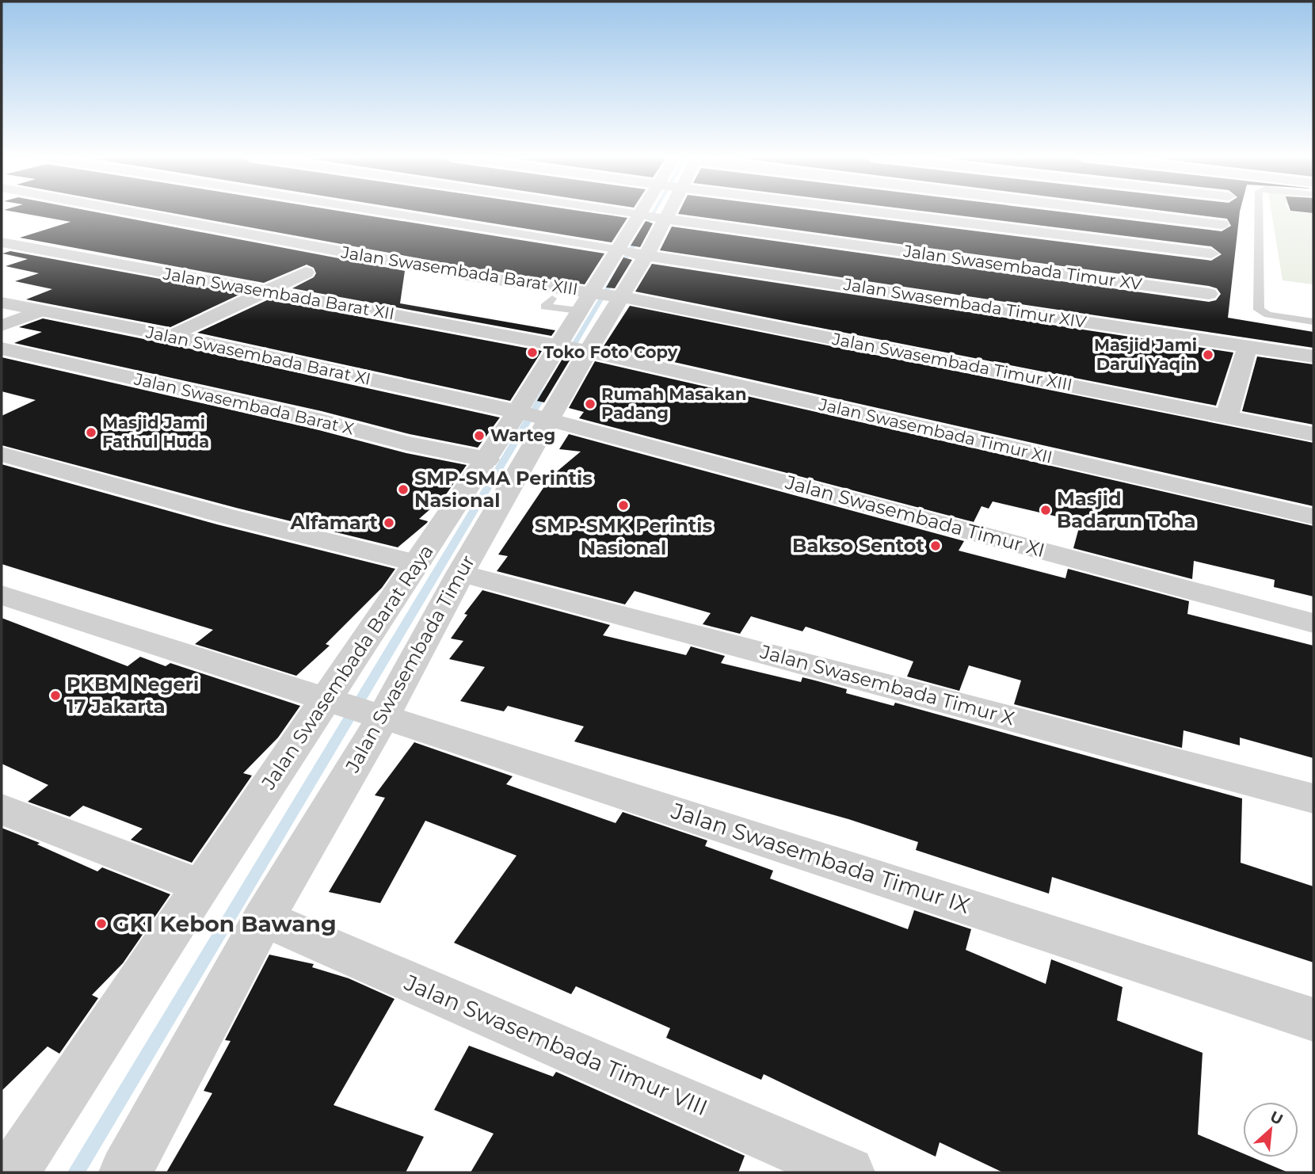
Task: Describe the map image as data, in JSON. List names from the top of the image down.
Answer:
{
  "streets": {
    "street": [
      "Jalan Swasembada Timur XV",
      "Jalan Swasembada Barat XIII",
      "Jalan Swasembada Barat XII",
      "Jalan Swasembada Timur XIV",
      "Jalan Swasembada Barat XI",
      "Jalan Swasembada Timur XIII",
      "Jalan Swasembada Barat X",
      "Jalan Swasembada Timur XII",
      "Jalan Swasembada Timur XI",
      "Jalan Swasembada Timur",
      "Jalan Swasembada Barat Raya",
      "Jalan Swasembada Timur X",
      "Jalan Swasembada Timur IX",
      "Jalan Swasembada Timur VIII"
    ]
  },
  "crossings": [
    ["Jalan Swasembada Timur XV", "Jalan Swasembada Barat Raya"],
    ["Jalan Swasembada Barat XIII", "Jalan Swasembada Timur XIII"],
    ["Jalan Swasembada Barat XIII", "Jalan Swasembada Barat Raya"],
    ["Jalan Swasembada Barat XII", "Jalan Swasembada Timur XII"],
    ["Jalan Swasembada Barat XII", "Jalan Swasembada Barat Raya"],
    ["Jalan Swasembada Timur XIV", "Jalan Swasembada Barat Raya"],
    ["Jalan Swasembada Barat XI", "Jalan Swasembada Timur XI"],
    ["Jalan Swasembada Barat XI", "Jalan Swasembada Timur"],
    ["Jalan Swasembada Barat XI", "Jalan Swasembada Barat Raya"],
    ["Jalan Swasembada Timur XIII", "Jalan Swasembada Barat Raya"],
    ["Jalan Swasembada Barat X", "Jalan Swasembada Barat Raya"],
    ["Jalan Swasembada Timur XII", "Jalan Swasembada Barat Raya"],
    ["Jalan Swasembada Timur XI", "Jalan Swasembada Timur"],
    ["Jalan Swasembada Timur XI", "Jalan Swasembada Barat Raya"],
    ["Jalan Swasembada Timur", "Jalan Swasembada Barat Raya"],
    ["Jalan Swasembada Timur", "Jalan Swasembada Timur X"],
    ["Jalan Swasembada Timur", "Jalan Swasembada Timur IX"],
    ["Jalan Swasembada Timur", "Jalan Swasembada Timur VIII"],
    ["Jalan Swasembada Barat Raya", "Jalan Swasembada Timur IX"]
  ],
  "places": [
    "Toko Foto Copy",
    "Masjid Jami Darul Yaqin",
    "Rumah Masakan Padang",
    "Masjid Jami Fathul Huda",
    "Warteg",
    "SMP-SMA Perintis Nasional",
    "SMP-SMK Perintis Nasional",
    "Masjid Badarun Toha",
    "Alfamart",
    "Bakso Sentot",
    "PKBM Negeri 17 Jakarta",
    "GKI Kebon Bawang"
  ],
  "north": "top right"
}
